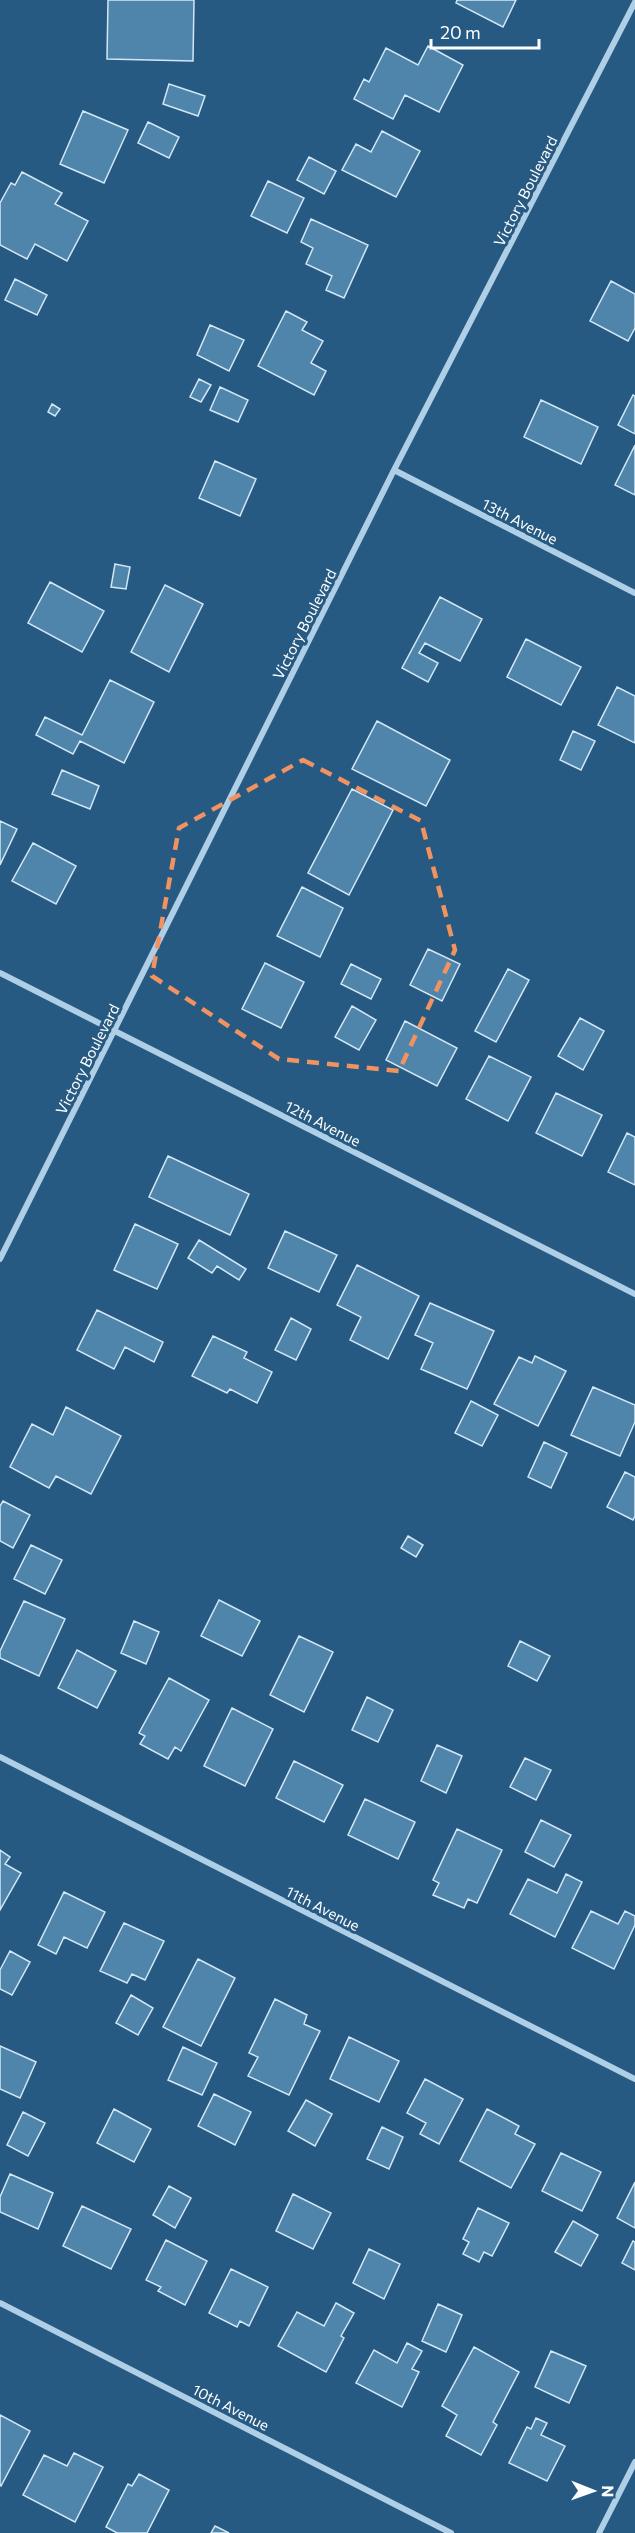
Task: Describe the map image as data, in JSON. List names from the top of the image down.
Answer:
{
  "streets": {
    "street": [
      "Victory Boulevard",
      "13th Avenue",
      "12th Avenue",
      "11th Avenue",
      "10th Avenue"
    ]
  },
  "crossings": [
    ["Victory Boulevard", "13th Avenue"],
    ["Victory Boulevard", "12th Avenue"]
  ],
  "scale_bar": "20 m",
  "north": "right"
}
